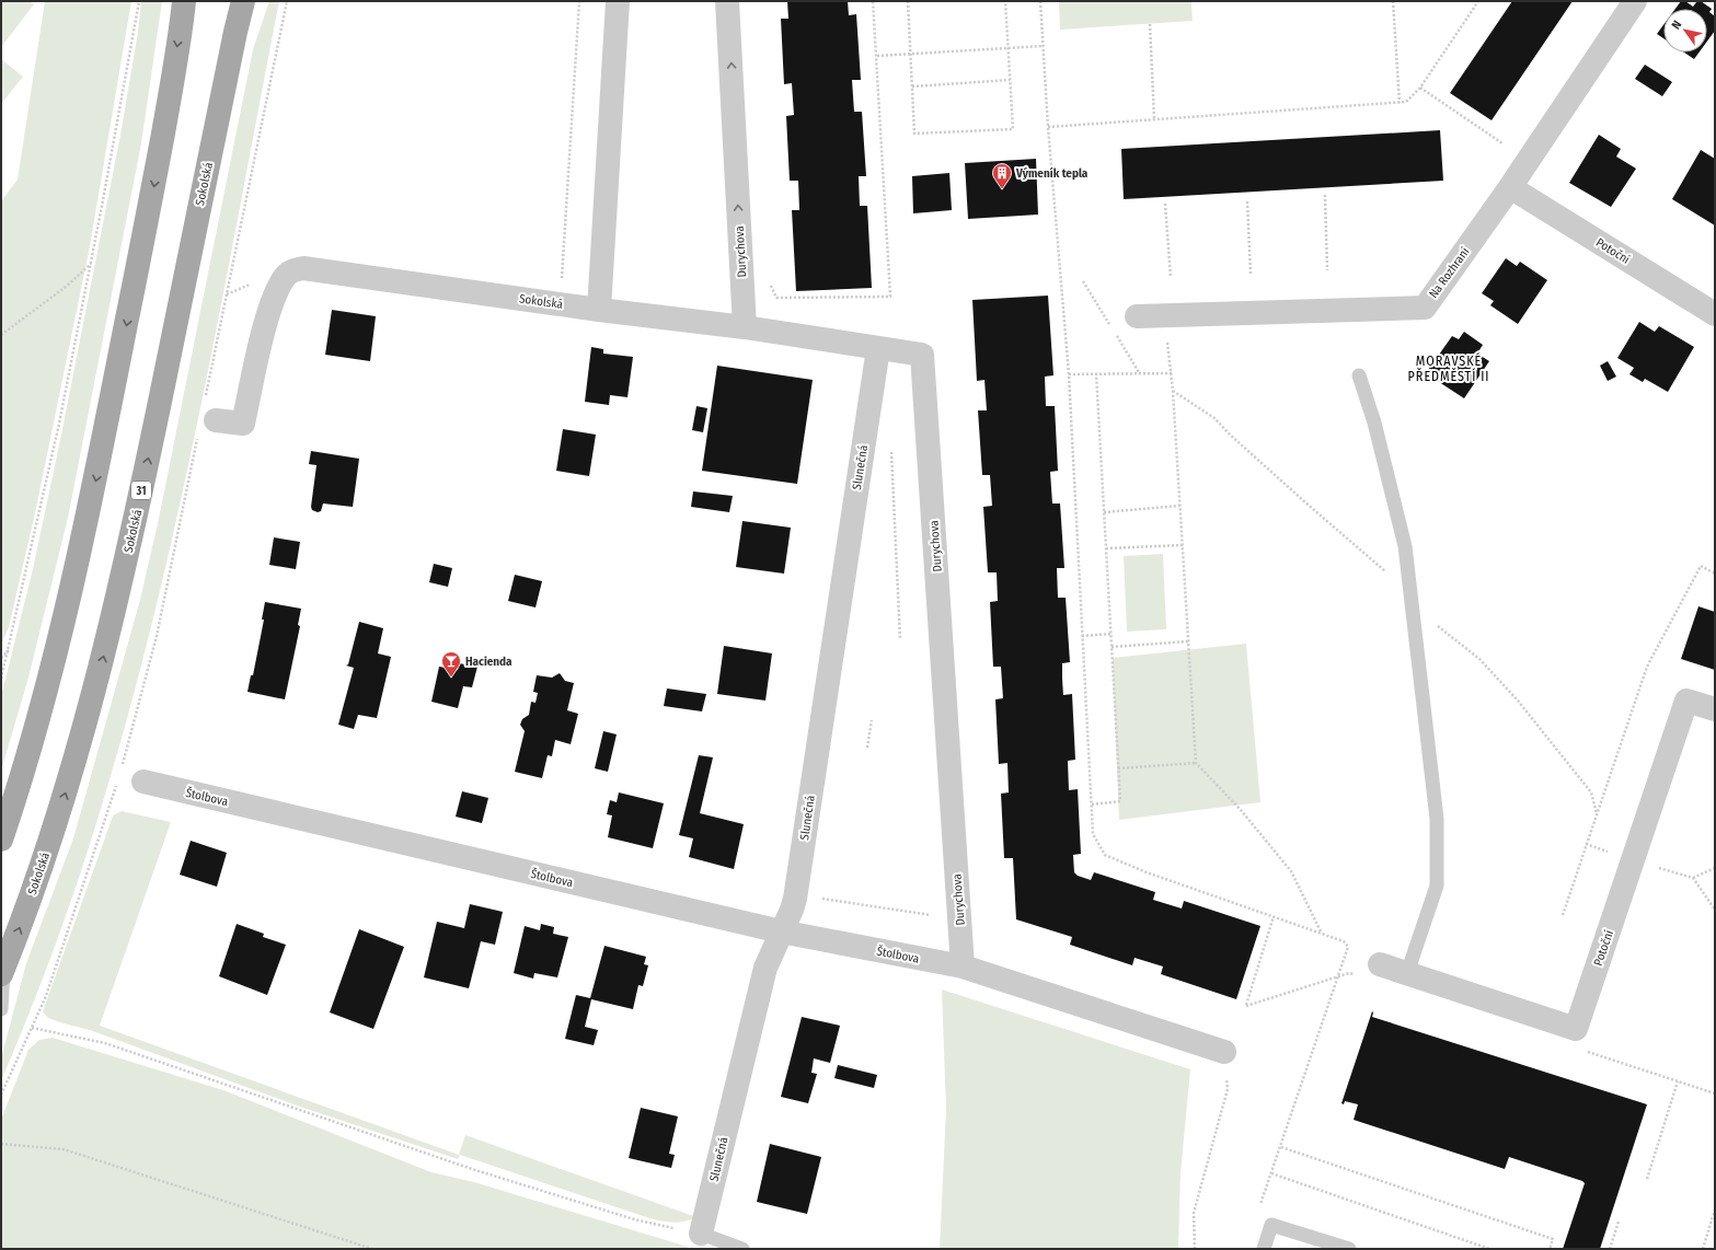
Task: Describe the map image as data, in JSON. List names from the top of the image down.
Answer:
{
  "streets": {
    "main road": ["Sokolská", "31"],
    "street": [
      "Potoční",
      "Durychova",
      "Na Rozhraní",
      "Slunečná",
      "Štolbova"
    ]
  },
  "crossings": [
    ["Sokolská", "Durychova"],
    ["Potoční", "Na Rozhraní"],
    ["Durychova", "Slunečná"],
    ["Durychova", "Štolbova"],
    ["Slunečná", "Štolbova"]
  ],
  "districts": ["MORAVSKÉ PŘEDMĚSTÍ II"],
  "places": {
    "building": ["Výmeník tepla"],
    "bar": ["Hacienda"]
  },
  "north": "top left"
}
